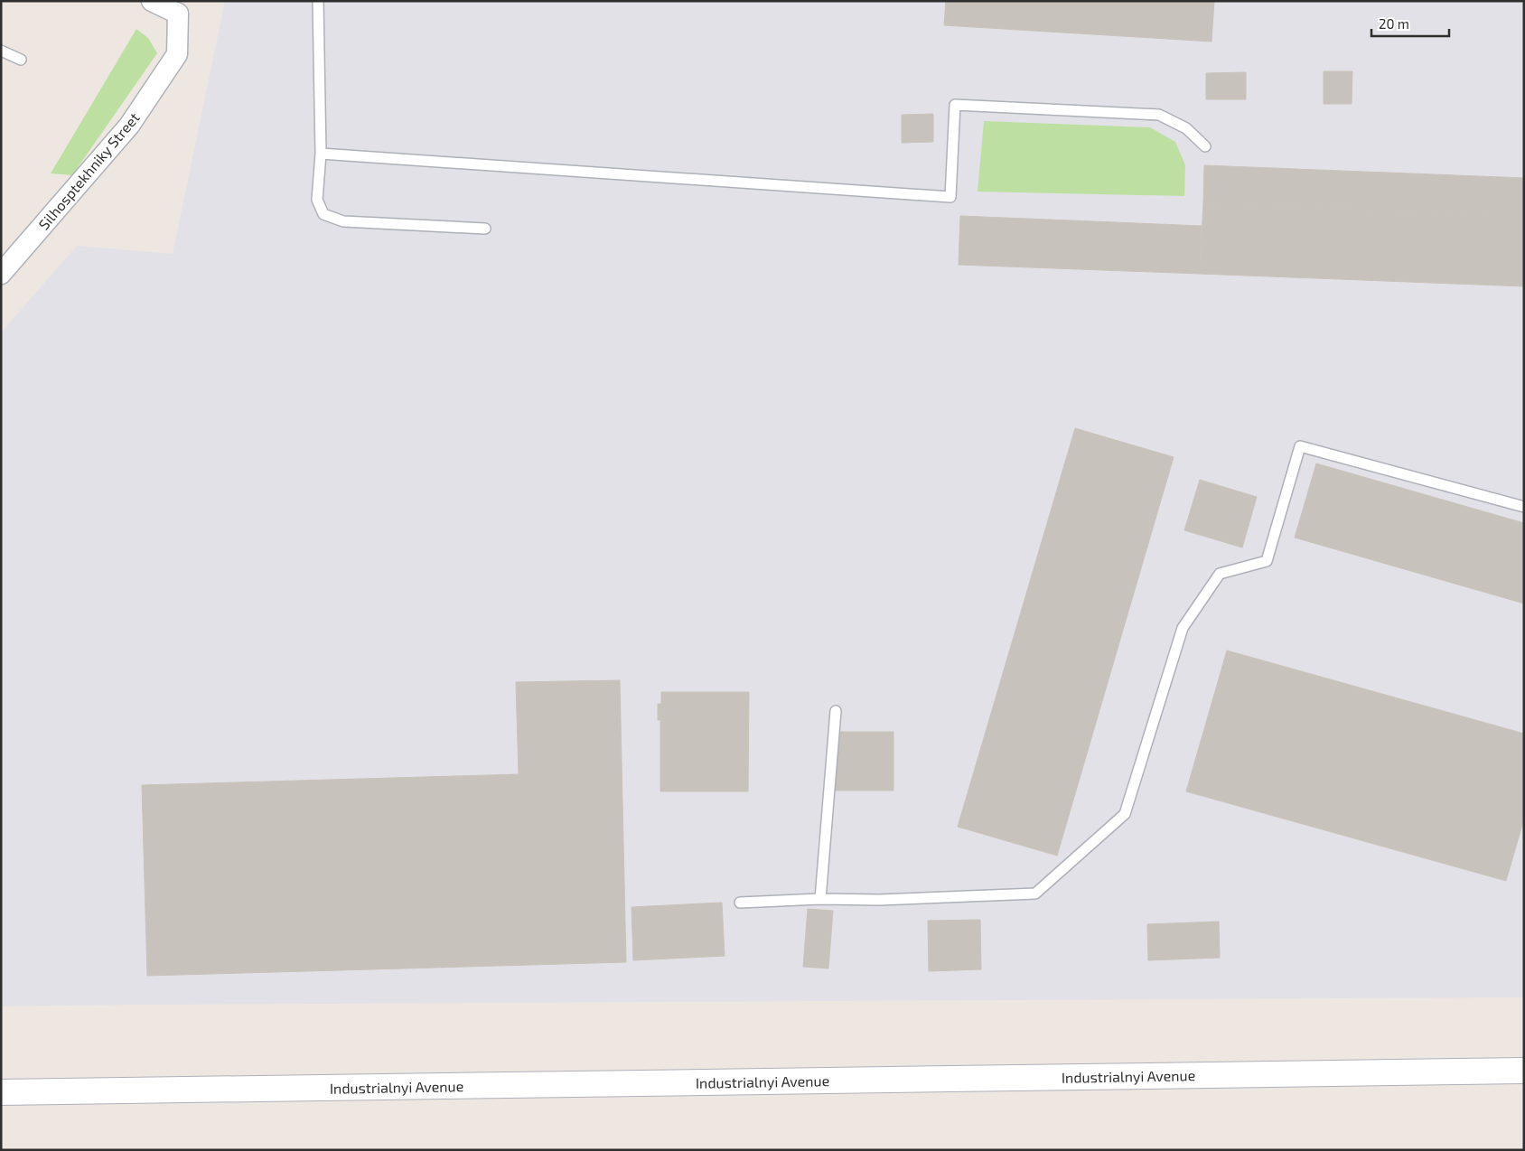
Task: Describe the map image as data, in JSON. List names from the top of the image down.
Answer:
{
  "streets": {
    "street": ["Silhosptekhniky Street", "Industrialnyi Avenue"]
  },
  "scale_bar": "20 m"
}
